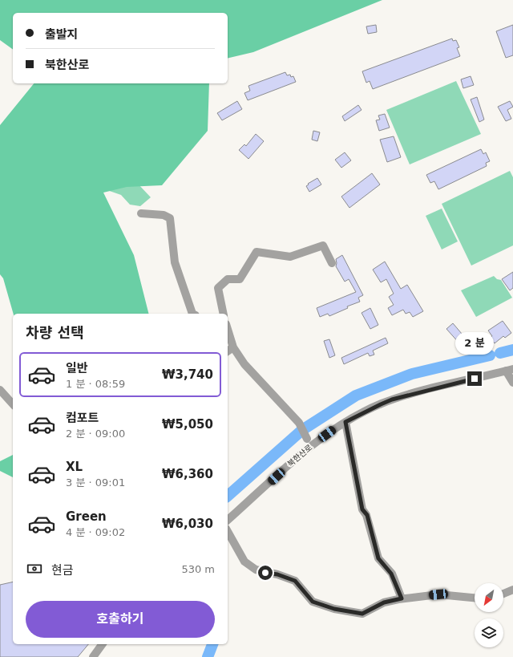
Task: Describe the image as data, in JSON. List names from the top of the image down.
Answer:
{
  "streets": {
    "street": ["북한산로"]
  },
  "north": "bottom left",
  "page": {
    "banner": ["출발지", "북한산로"],
    "heading": "차량 선택",
    "bubble": "2 분",
    "list": [
      {
        "name": "일반",
        "note": "1 분 · 08:59",
        "value": "₩3,740"
      },
      {
        "name": "컴포트",
        "note": "2 분 · 09:00",
        "value": "₩5,050"
      },
      {
        "name": "XL",
        "note": "3 분 · 09:01",
        "value": "₩6,360"
      },
      {
        "name": "Green",
        "note": "4 분 · 09:02",
        "value": "₩6,030"
      }
    ],
    "pay": ["현금", "530 m"],
    "buttons": "호출하기"
  }
}
